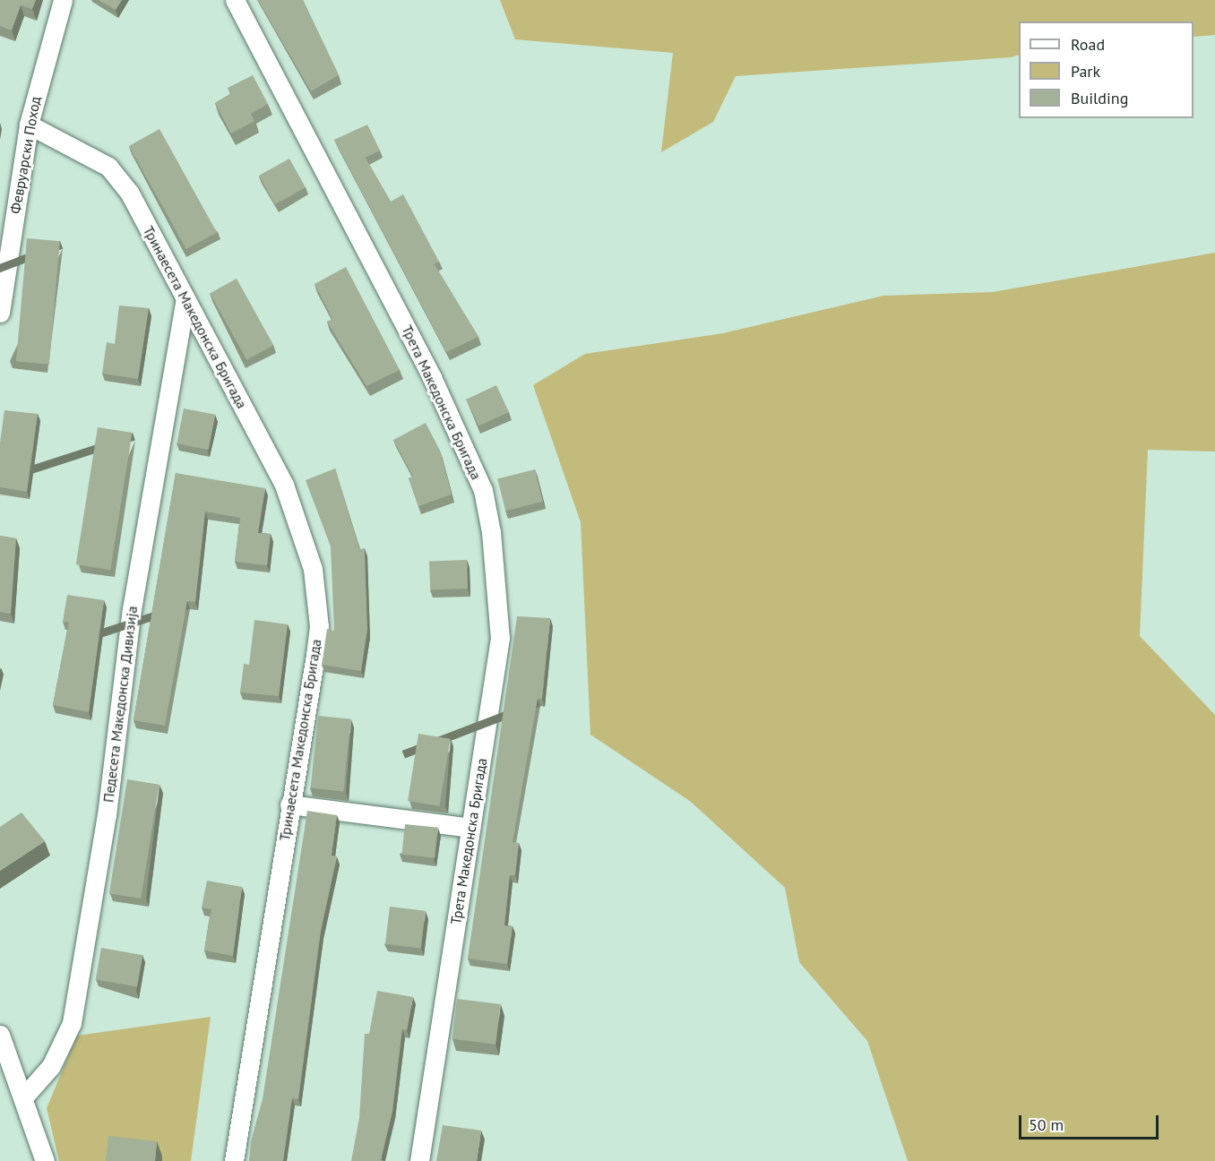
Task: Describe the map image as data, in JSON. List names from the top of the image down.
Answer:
{
  "streets": {
    "street": [
      "Февруарски Поход",
      "Тринаесета Македонска Бригада",
      "Трета Македонска Бригада",
      "Педесета Македонска Дивизија"
    ]
  },
  "crossings": [
    ["Февруарски Поход", "Тринаесета Македонска Бригада"],
    ["Тринаесета Македонска Бригада", "Педесета Македонска Дивизија"]
  ],
  "legend": ["Road", "Park", "Building"],
  "scale_bar": "50 m"
}
